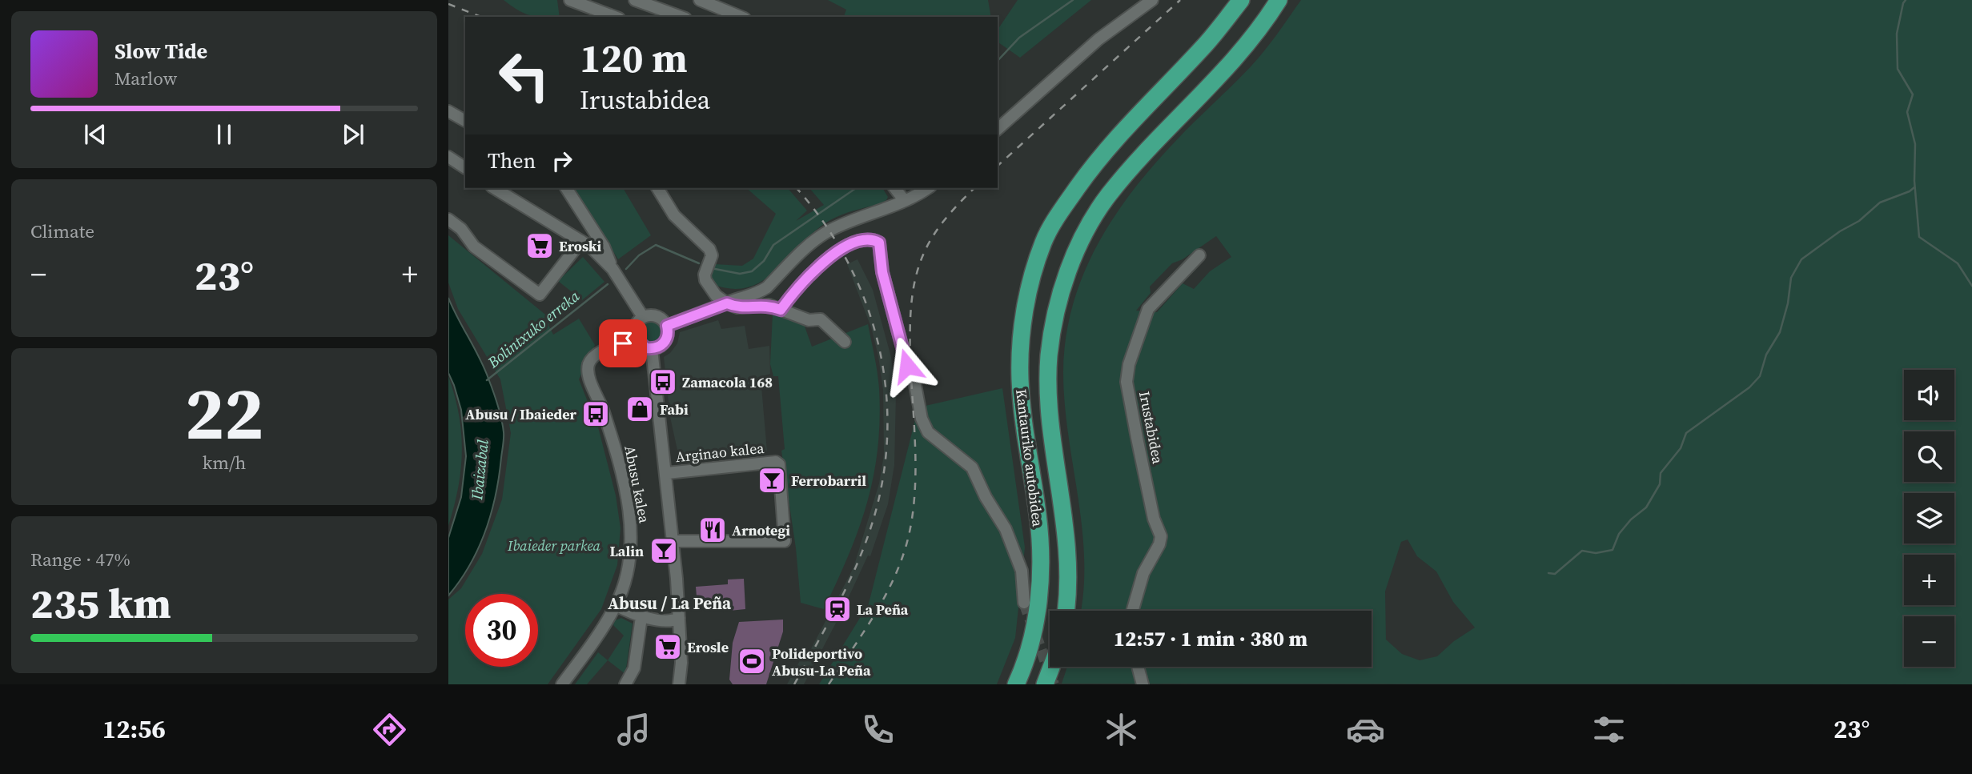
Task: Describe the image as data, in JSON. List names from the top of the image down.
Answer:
{
  "streets": {
    "highway": ["Kantauriko autobidea"],
    "street": ["Irustabidea", "Arginao kalea", "Abusu kalea"]
  },
  "districts": ["Abusu / La Peña"],
  "water": ["Bolintxuko erreka", "Ibaizabal"],
  "parks": ["Ibaieder parkea"],
  "places": {
    "supermarket": ["Eroski", "Erosle"],
    "bus stop": ["Zamacola 168", "Abusu / Ibaieder"],
    "shop": ["Fabi"],
    "bar": ["Ferrobarril", "Lalin"],
    "restaurant": ["Arnotegi"],
    "station": ["La Peña"],
    "sports": ["Polideportivo Abusu-La Peña"]
  },
  "page": {
    "turn": ["120 m", "Irustabidea"],
    "song": ["Slow Tide", "Marlow"],
    "then": "Then",
    "tile": [
      "Climate",
      ["22", "km/h"],
      ["Range · 47%", "235 km"]
    ],
    "heat": ["−", "23°", "+"],
    "map_buttons": ["+", "−"],
    "limit": "30",
    "trip": "12:57 · 1 min · 380 m",
    "tabs": ["12:56", "23°"]
  }
}
